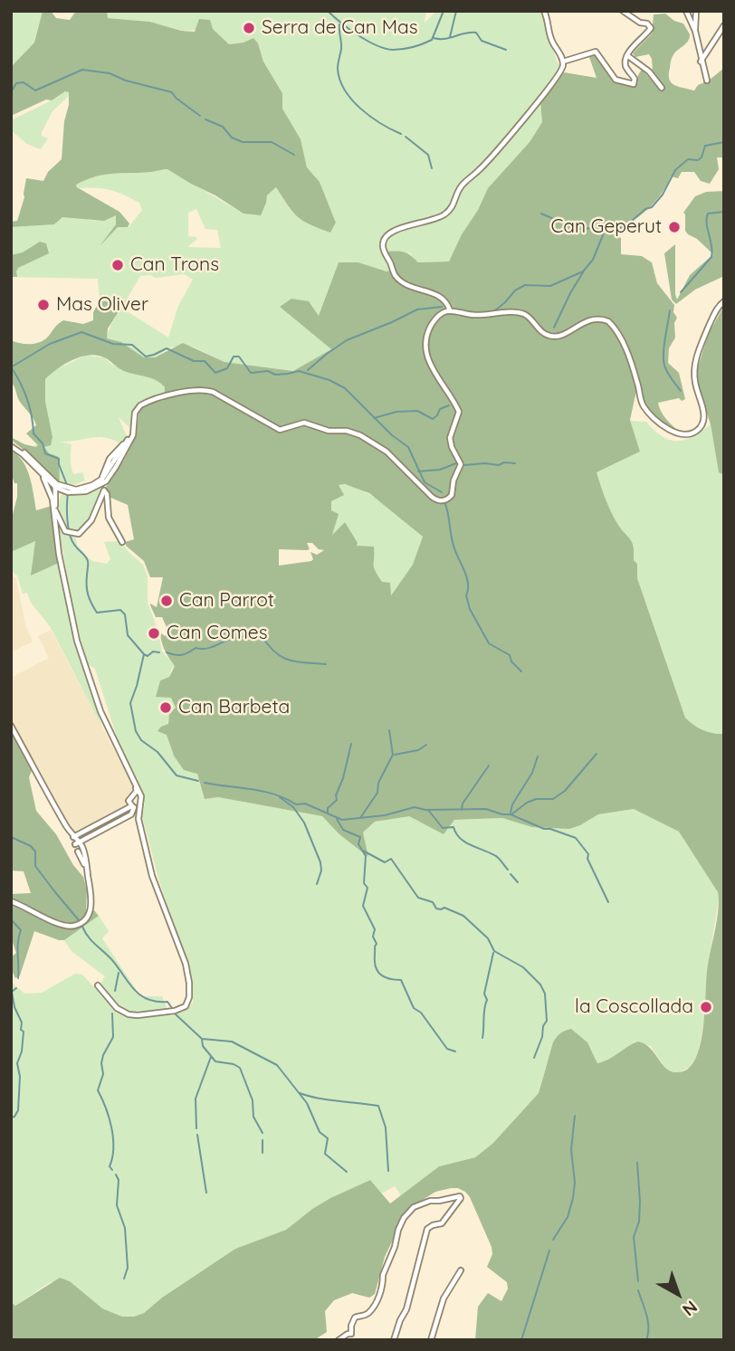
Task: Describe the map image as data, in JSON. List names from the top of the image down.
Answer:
{
  "places": [
    "Serra de Can Mas",
    "Can Geperut",
    "Can Trons",
    "Mas Oliver",
    "Can Parrot",
    "Can Comes",
    "Can Barbeta",
    "la Coscollada"
  ],
  "north": "bottom right"
}
